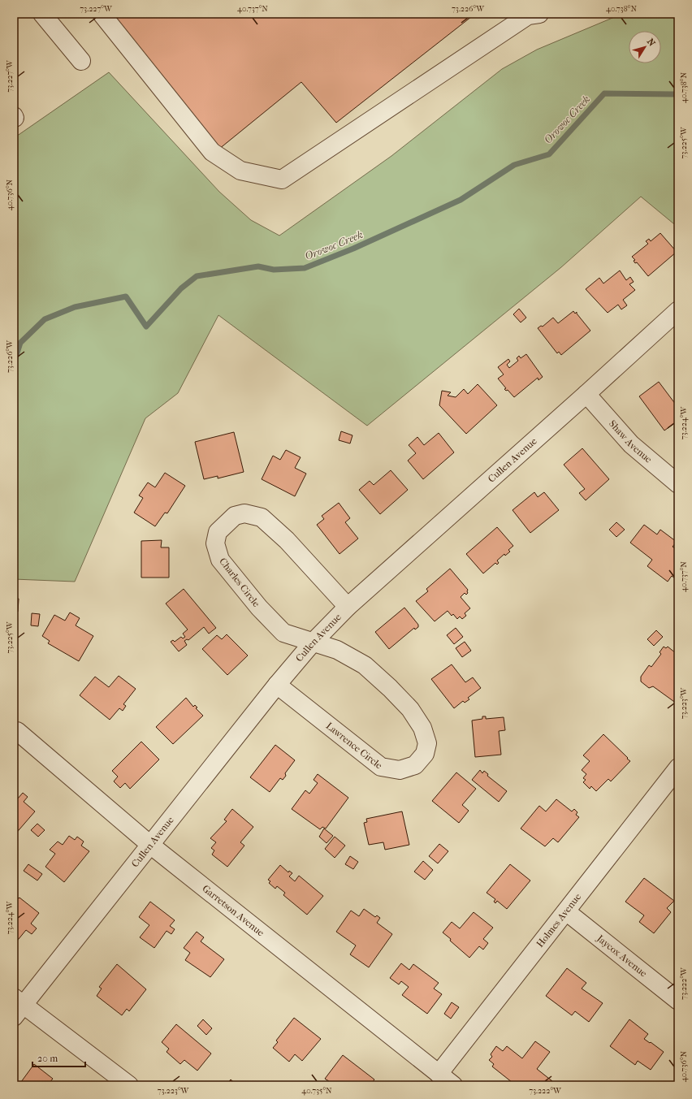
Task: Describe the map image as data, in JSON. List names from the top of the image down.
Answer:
{
  "streets": {
    "street": [
      "Shaw Avenue",
      "Cullen Avenue",
      "Charles Circle",
      "Lawrence Circle",
      "Garretson Avenue",
      "Holmes Avenue",
      "Jaycox Avenue"
    ]
  },
  "crossings": [
    ["Shaw Avenue", "Cullen Avenue"],
    ["Cullen Avenue", "Charles Circle"],
    ["Cullen Avenue", "Lawrence Circle"],
    ["Cullen Avenue", "Garretson Avenue"],
    ["Charles Circle", "Lawrence Circle"],
    ["Garretson Avenue", "Holmes Avenue"],
    ["Holmes Avenue", "Jaycox Avenue"]
  ],
  "water": ["Orowoc Creek"],
  "scale_bar": "20 m",
  "north": "top right",
  "coordinates": [
    "73.227°W",
    "40.737°N",
    "73.226°W",
    "40.738°N",
    "73.225°W",
    "40.736°N",
    "73.224°W",
    "73.223°W",
    "73.222°W",
    "40.735°N"
  ]
}
